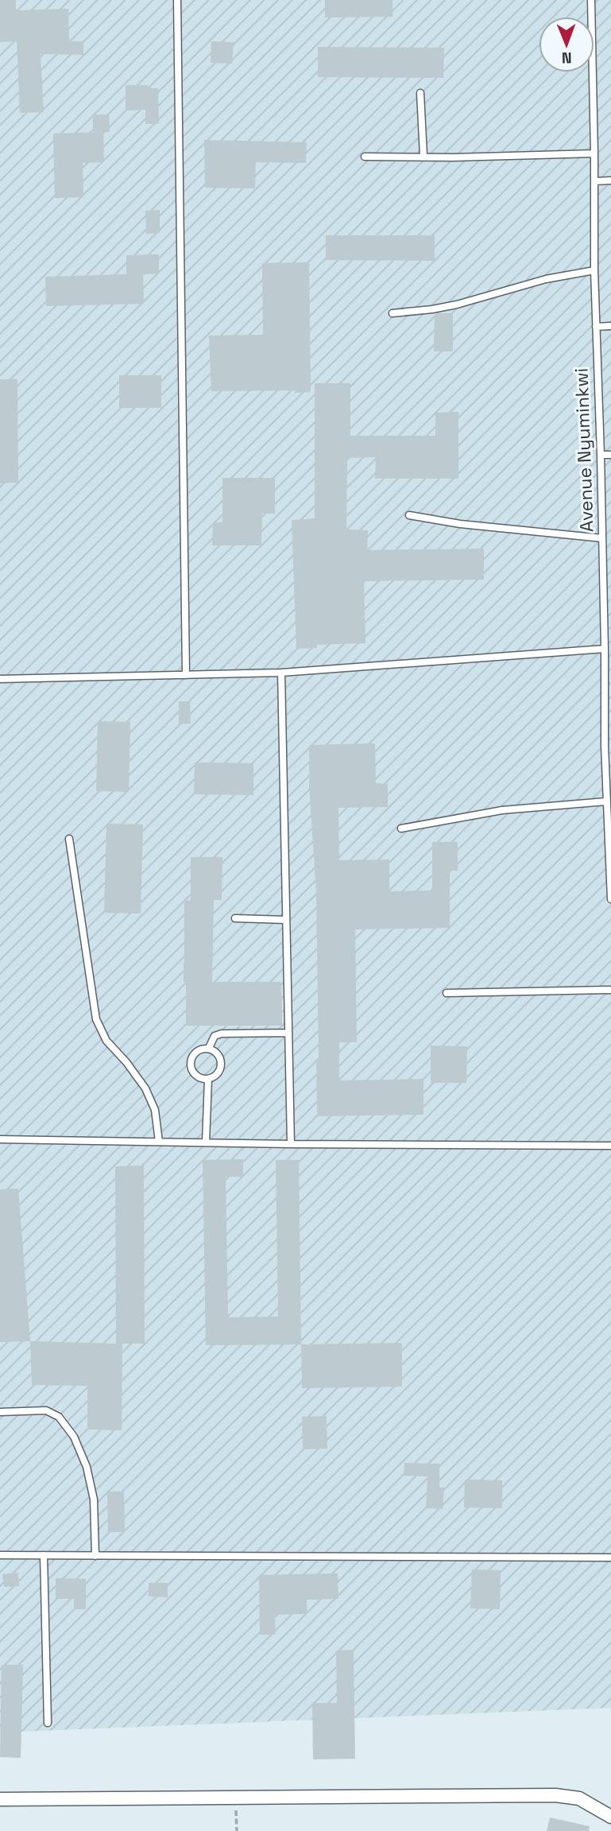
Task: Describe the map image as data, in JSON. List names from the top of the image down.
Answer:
{
  "streets": {
    "lane": ["Avenue Nyuminkwi"]
  },
  "north": "bottom"
}
